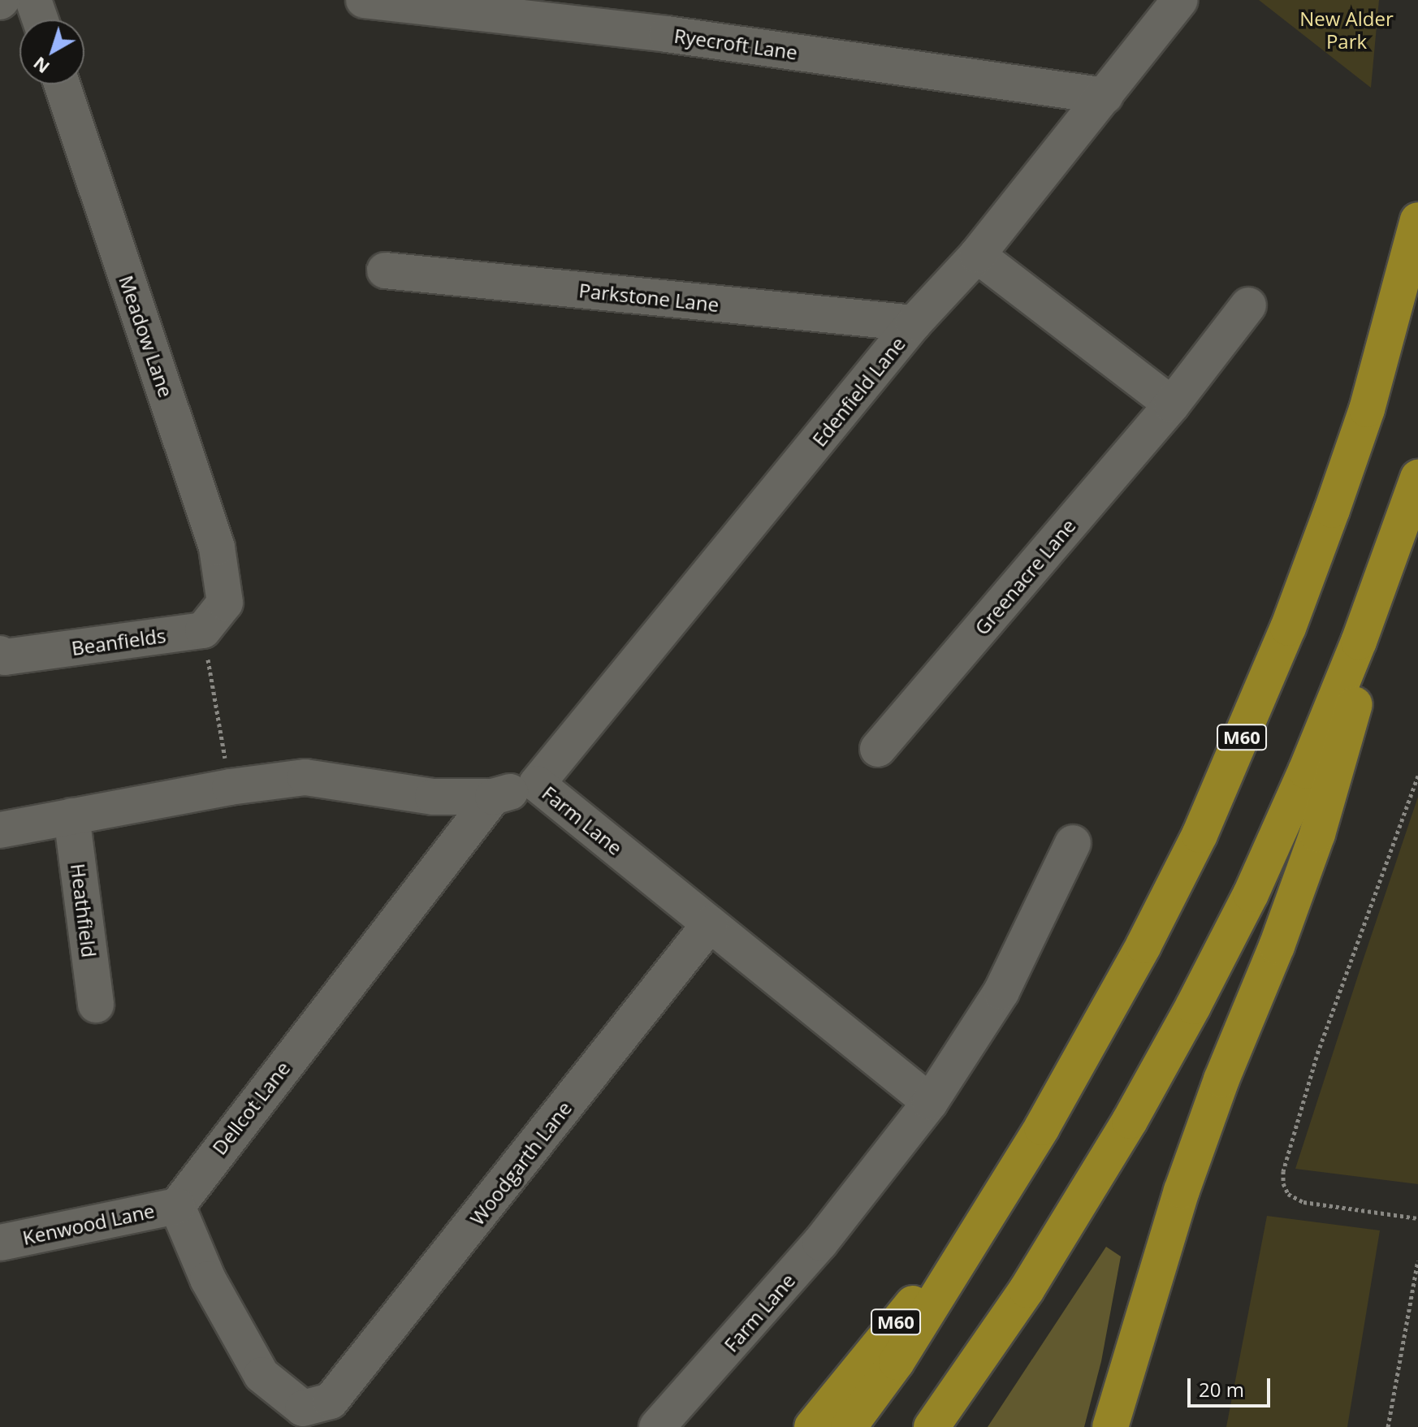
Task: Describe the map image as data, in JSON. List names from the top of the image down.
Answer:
{
  "streets": {
    "highway": ["M60"],
    "street": [
      "Ryecroft Lane",
      "Parkstone Lane",
      "Meadow Lane",
      "Edenfield Lane",
      "Greenacre Lane",
      "Beanfields",
      "Farm Lane",
      "Heathfield",
      "Dellcot Lane",
      "Woodgarth Lane",
      "Kenwood Lane"
    ]
  },
  "crossings": [
    ["Ryecroft Lane", "Edenfield Lane"],
    ["Parkstone Lane", "Edenfield Lane"],
    ["Meadow Lane", "Beanfields"],
    ["Edenfield Lane", "Farm Lane"],
    ["Farm Lane", "Heathfield"],
    ["Farm Lane", "Dellcot Lane"],
    ["Farm Lane", "Woodgarth Lane"],
    ["Dellcot Lane", "Woodgarth Lane"],
    ["Dellcot Lane", "Kenwood Lane"],
    ["Woodgarth Lane", "Kenwood Lane"]
  ],
  "parks": ["New Alder Park"],
  "scale_bar": "20 m",
  "north": "bottom left"
}
